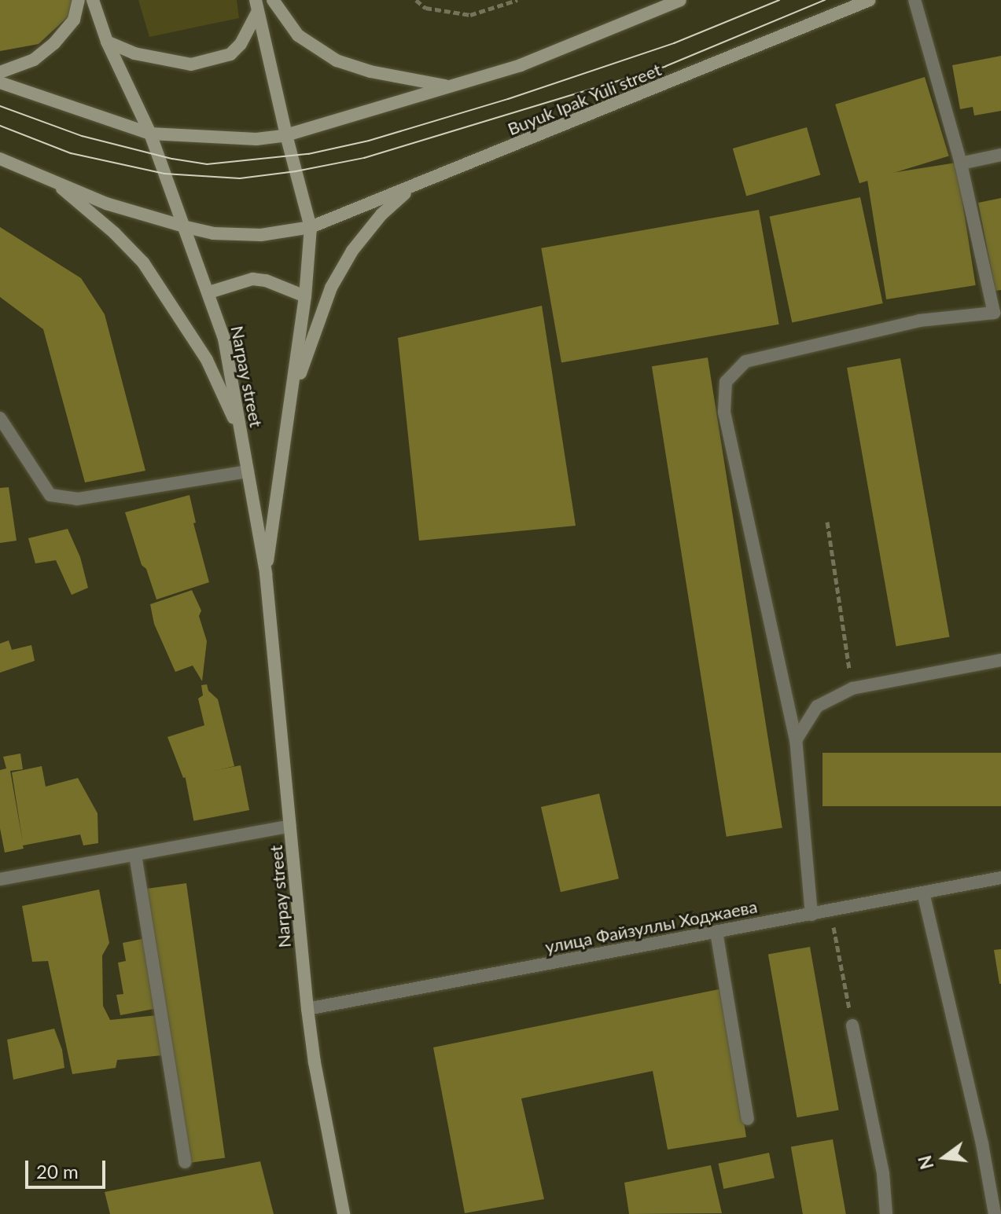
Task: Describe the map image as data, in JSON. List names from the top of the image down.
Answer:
{
  "streets": {
    "main road": ["Buyuk Ipak Yuli street", "Narpay street"],
    "street": ["улица Файзуллы Ходжаева"]
  },
  "crossings": [
    ["Buyuk Ipak Yuli street", "Narpay street"],
    ["Narpay street", "улица Файзуллы Ходжаева"]
  ],
  "scale_bar": "20 m",
  "north": "left"
}
